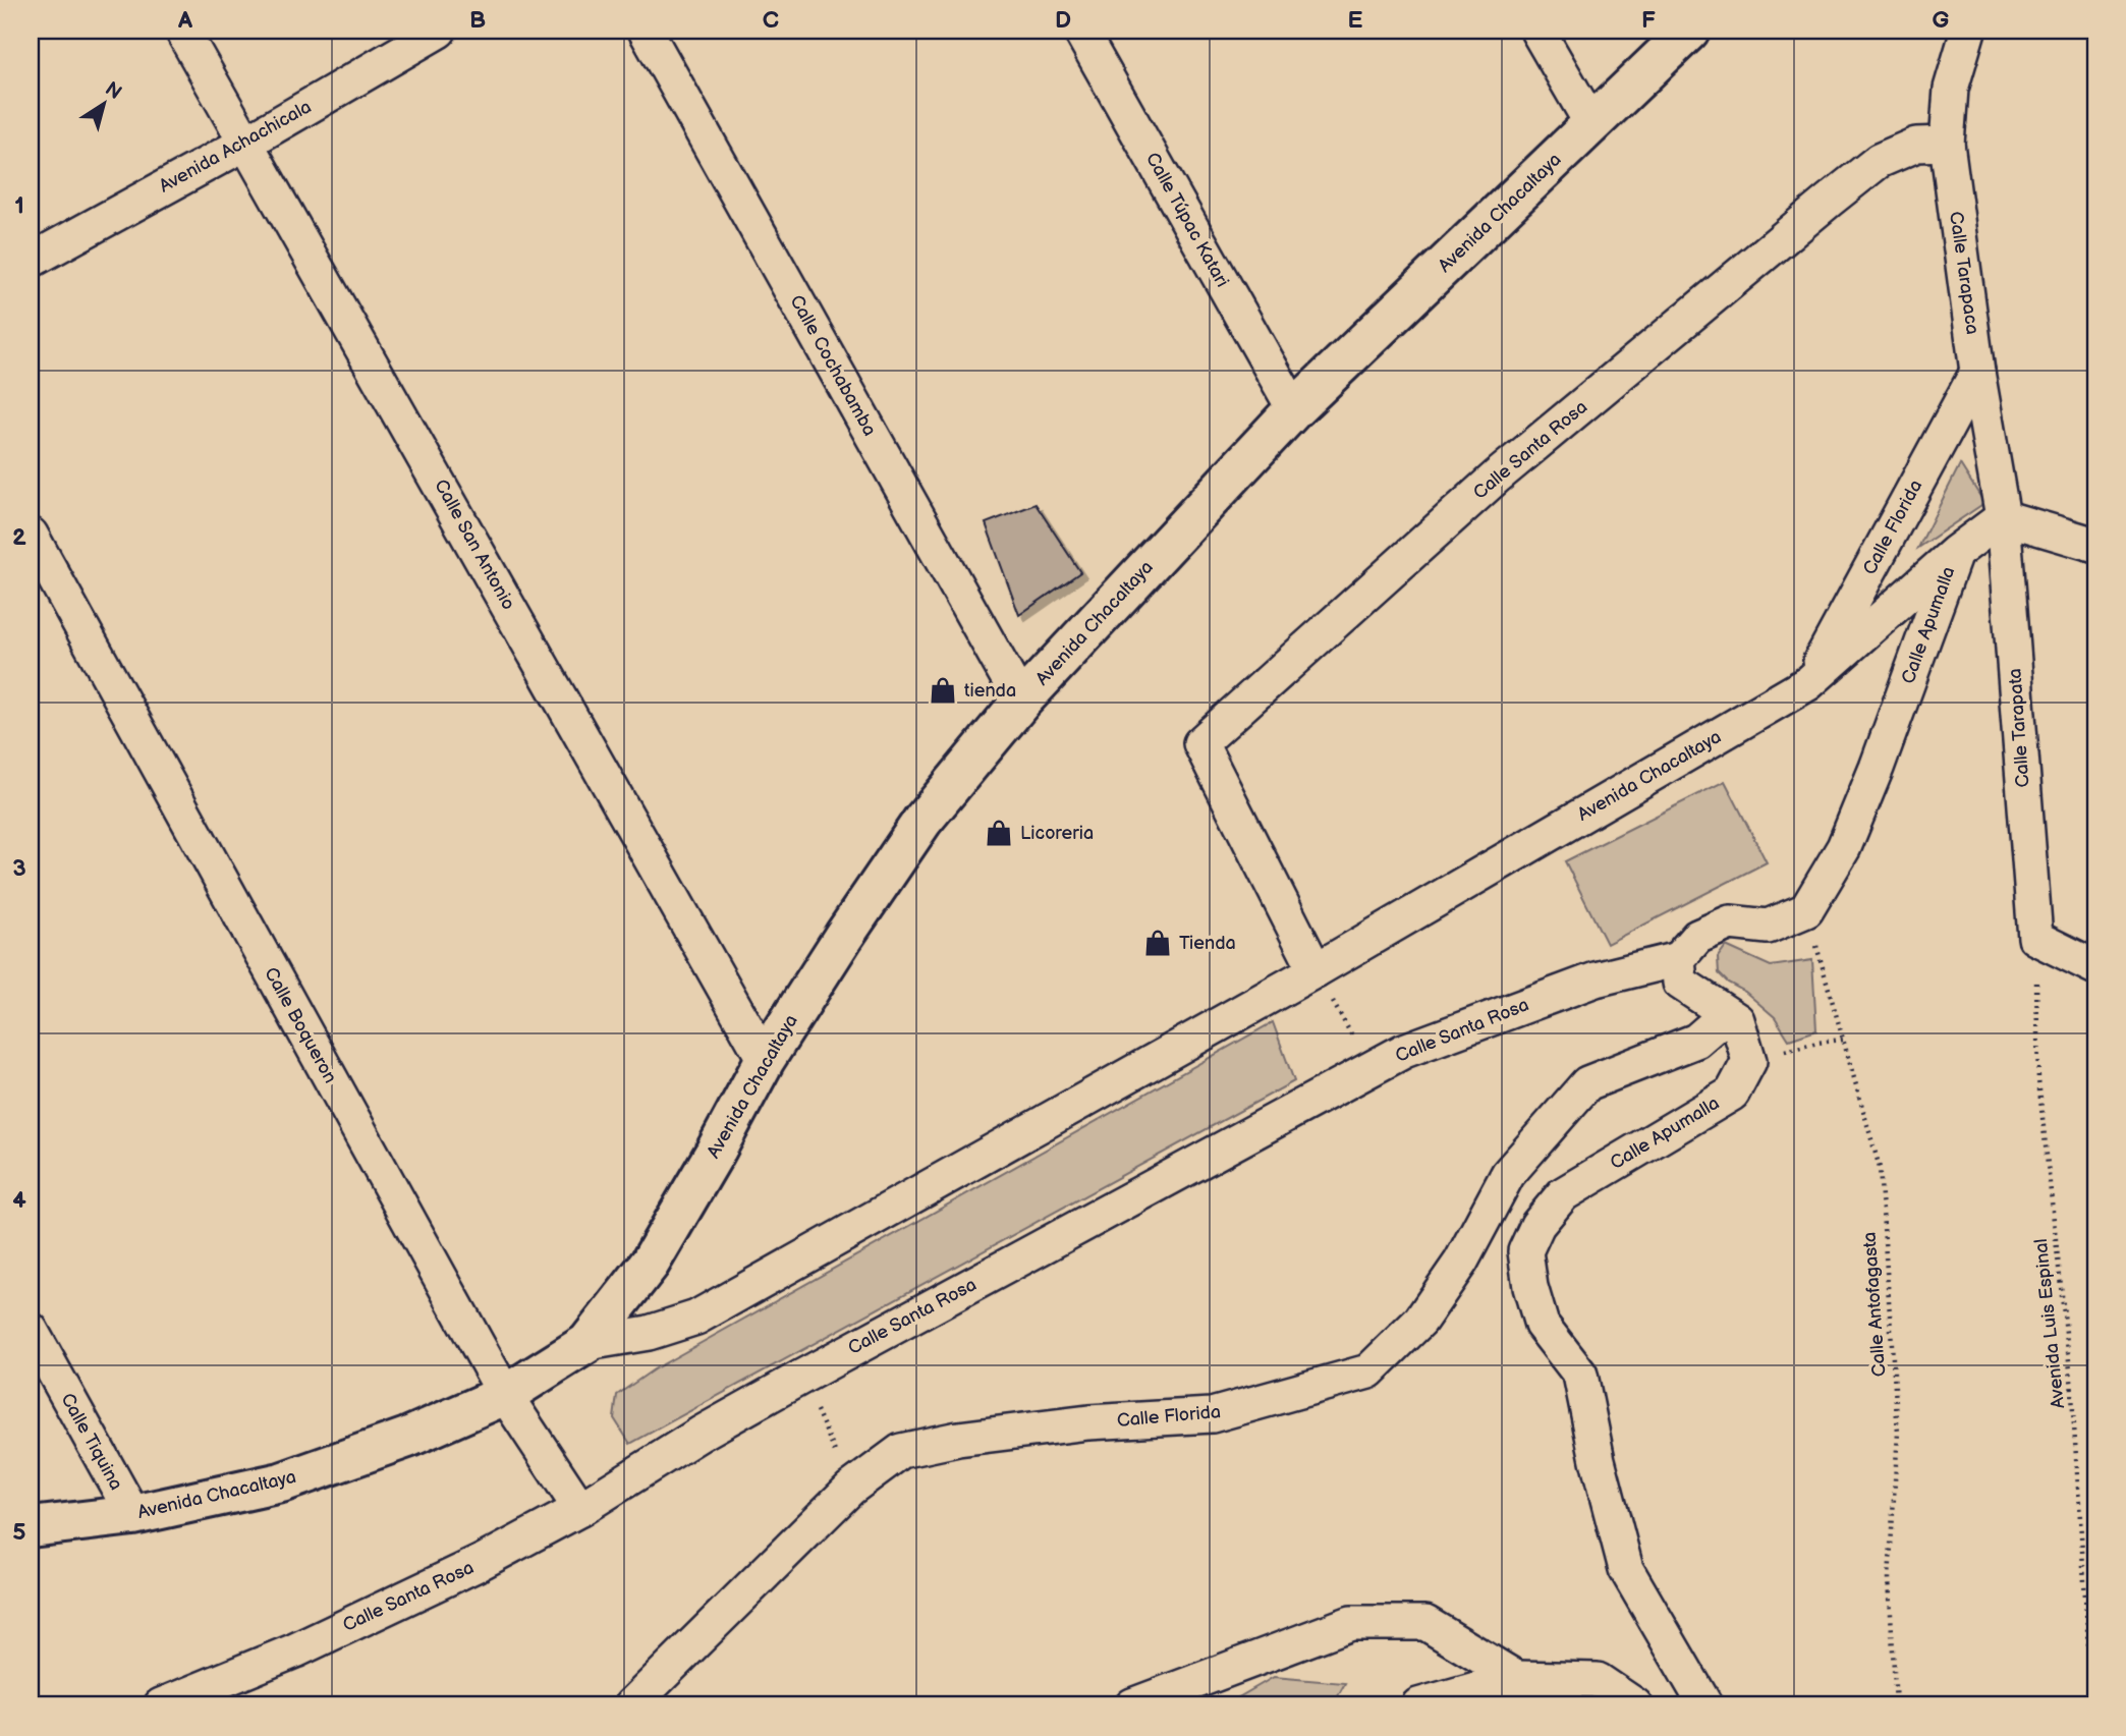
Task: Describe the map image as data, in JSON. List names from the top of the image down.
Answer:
{
  "streets": {
    "street": [
      "Avenida Achachicala",
      "Avenida Chacaltaya",
      "Calle Túpac Katari",
      "Calle Tarapaca",
      "Calle Cochabamba",
      "Calle Santa Rosa",
      "Calle Florida",
      "Calle San Antonio",
      "Calle Apumalla",
      "Calle Tarapata",
      "Calle Boqueron",
      "Calle Tiquina"
    ],
    "path": ["Calle Antofagasta", "Avenida Luis Espinal"]
  },
  "crossings": [
    ["Avenida Achachicala", "Calle San Antonio"],
    ["Avenida Chacaltaya", "Calle Túpac Katari"],
    ["Avenida Chacaltaya", "Calle Tarapaca"],
    ["Avenida Chacaltaya", "Calle Cochabamba"],
    ["Avenida Chacaltaya", "Calle Santa Rosa"],
    ["Avenida Chacaltaya", "Calle Florida"],
    ["Avenida Chacaltaya", "Calle San Antonio"],
    ["Avenida Chacaltaya", "Calle Apumalla"],
    ["Avenida Chacaltaya", "Calle Tarapata"],
    ["Avenida Chacaltaya", "Calle Boqueron"],
    ["Avenida Chacaltaya", "Calle Tiquina"],
    ["Calle Tarapaca", "Calle Santa Rosa"],
    ["Calle Tarapaca", "Calle Florida"],
    ["Calle Tarapaca", "Calle Tarapata"],
    ["Calle Santa Rosa", "Calle Boqueron"],
    ["Calle Apumalla", "Calle Antofagasta"],
    ["Calle Tarapata", "Avenida Luis Espinal"]
  ],
  "places": {
    "shop": ["tienda", "Licoreria", "Tienda"]
  },
  "north": "top right",
  "grid": {
    "columns": [
      "A",
      "B",
      "C",
      "D",
      "E",
      "F",
      "G"
    ],
    "rows": [
      "1",
      "2",
      "3",
      "4",
      "5"
    ]
  }
}
